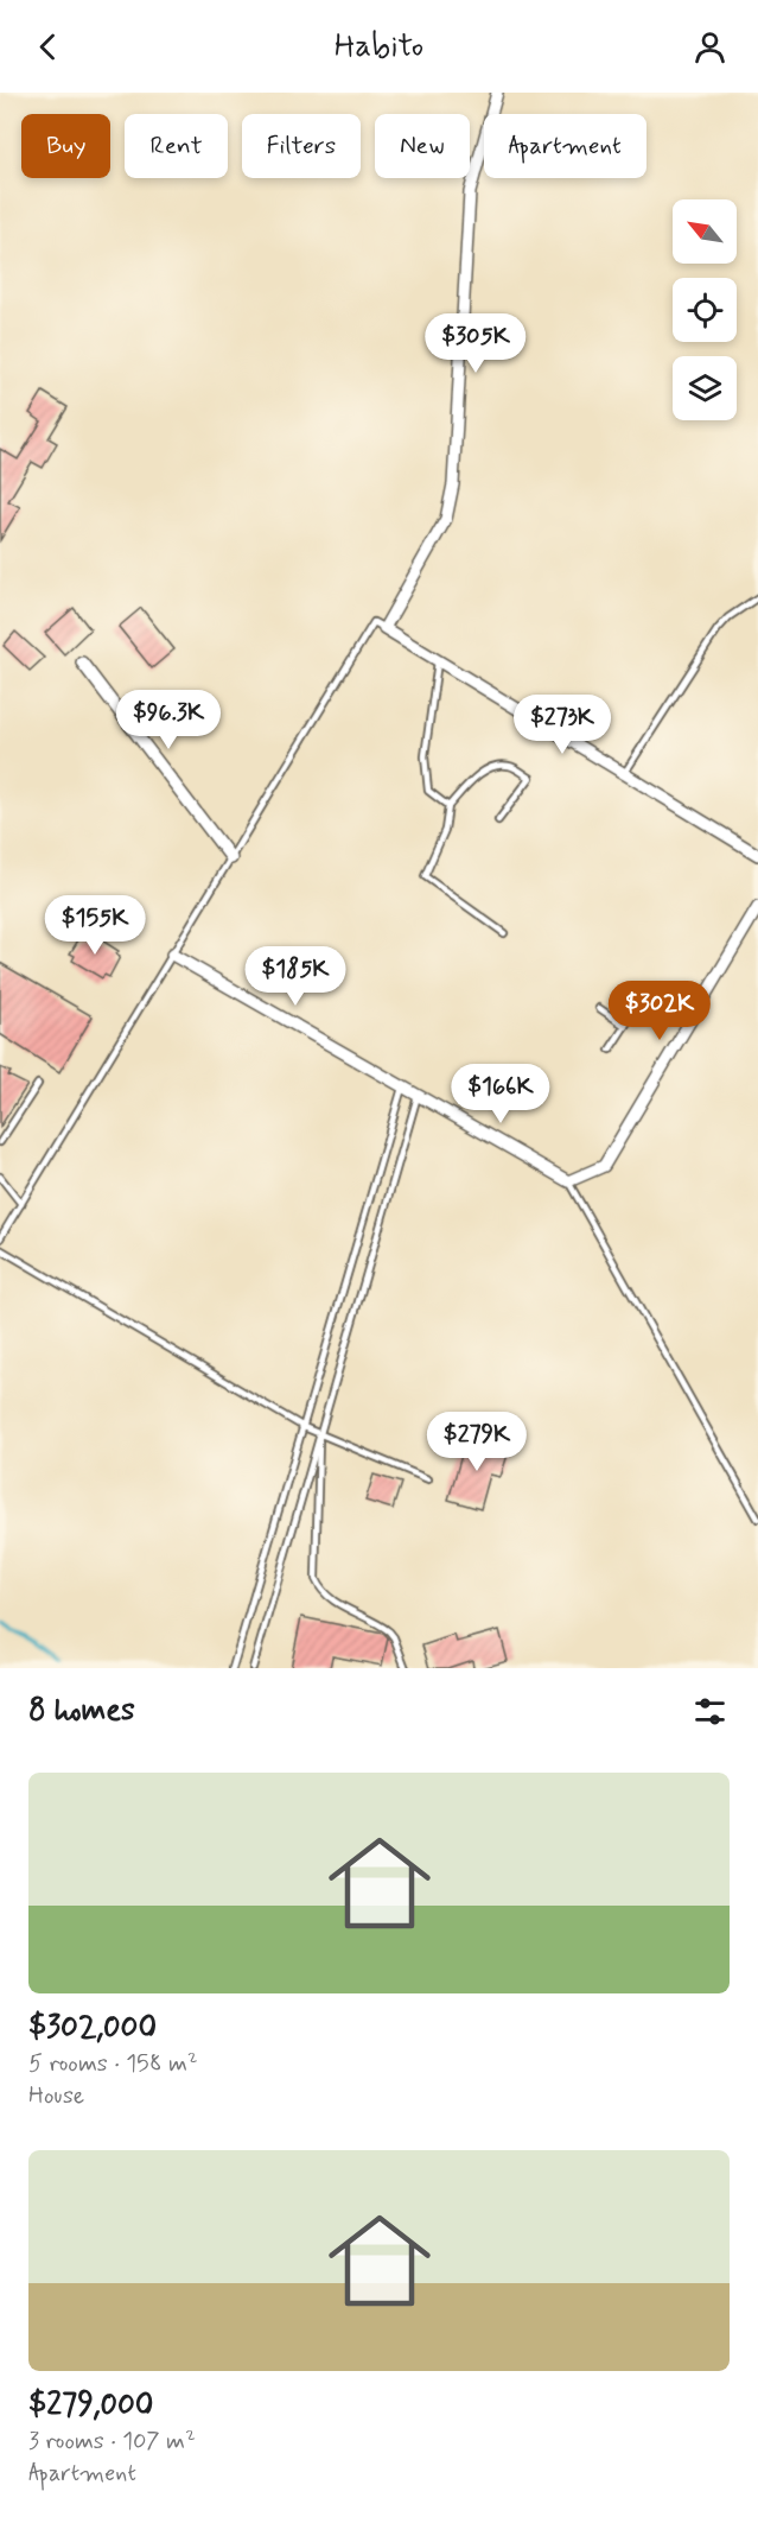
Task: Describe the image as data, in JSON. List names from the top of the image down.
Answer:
{
  "north": "top left",
  "page": {
    "header": "Habito",
    "chip": [
      "Buy",
      "Rent",
      "Filters",
      "New",
      "Apartment"
    ],
    "price": [
      "$305K",
      "$96.3K",
      "$273K",
      "$155K",
      "$185K",
      "$302K",
      "$166K",
      "$279K"
    ],
    "heading": "8 homes",
    "list": [
      {
        "name": "$302,000",
        "note": "5 rooms · 158 m² · House"
      },
      {
        "name": "$279,000",
        "note": "3 rooms · 107 m² · Apartment"
      }
    ]
  }
}
